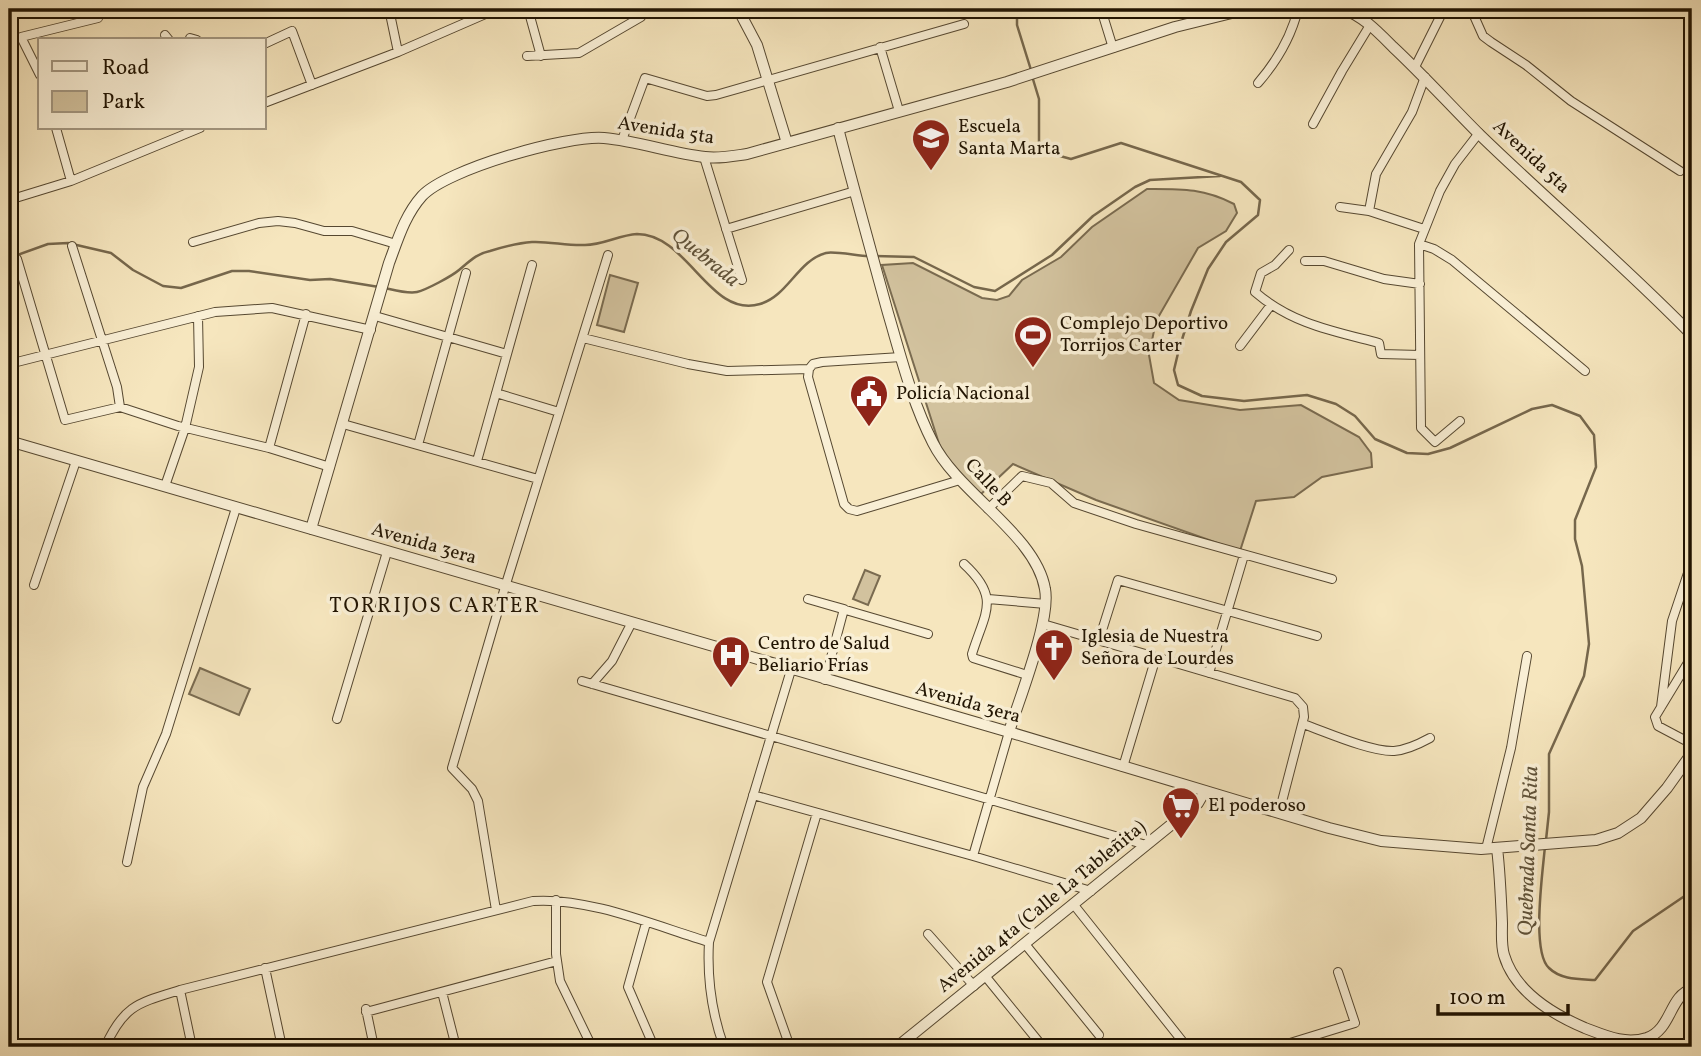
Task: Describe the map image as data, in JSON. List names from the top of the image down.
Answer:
{
  "streets": {
    "street": [
      "Avenida 5ta",
      "Calle B",
      "Avenida 3era",
      "Avenida 4ta (Calle La Tableñita)"
    ]
  },
  "crossings": [
    ["Avenida 5ta", "Calle B"],
    ["Avenida 5ta", "Avenida 3era"],
    ["Calle B", "Avenida 3era"],
    ["Avenida 3era", "Avenida 4ta (Calle La Tableñita)"]
  ],
  "districts": ["TORRIJOS CARTER"],
  "water": ["Quebrada", "Quebrada Santa Rita"],
  "places": {
    "school or university": ["Escuela Santa Marta"],
    "sports": ["Complejo Deportivo Torrijos Carter"],
    "public building": ["Policía Nacional"],
    "church": ["Iglesia de Nuestra Señora de Lourdes"],
    "hospital": ["Centro de Salud Beliario Frías"],
    "supermarket": ["El poderoso"]
  },
  "legend": ["Road", "Park"],
  "scale_bar": "100 m"
}
